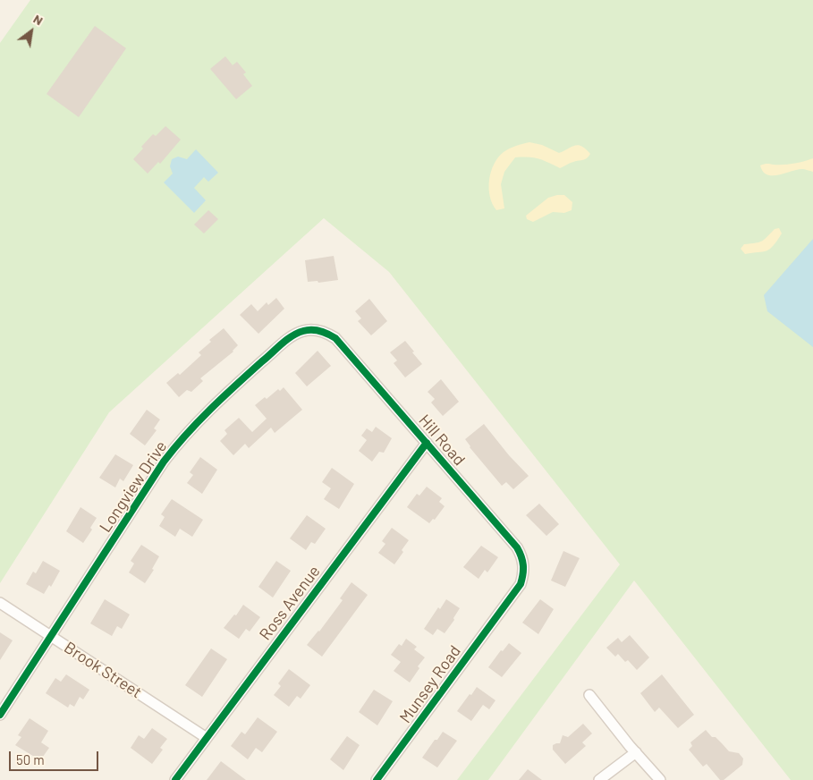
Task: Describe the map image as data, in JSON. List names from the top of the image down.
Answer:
{
  "streets": {
    "street": [
      "Hill Road",
      "Longview Drive",
      "Ross Avenue",
      "Brook Street",
      "Munsey Road"
    ]
  },
  "crossings": [
    ["Hill Road", "Longview Drive"],
    ["Hill Road", "Ross Avenue"],
    ["Hill Road", "Munsey Road"],
    ["Longview Drive", "Brook Street"],
    ["Ross Avenue", "Brook Street"]
  ],
  "scale_bar": "50 m",
  "north": "top right"
}
